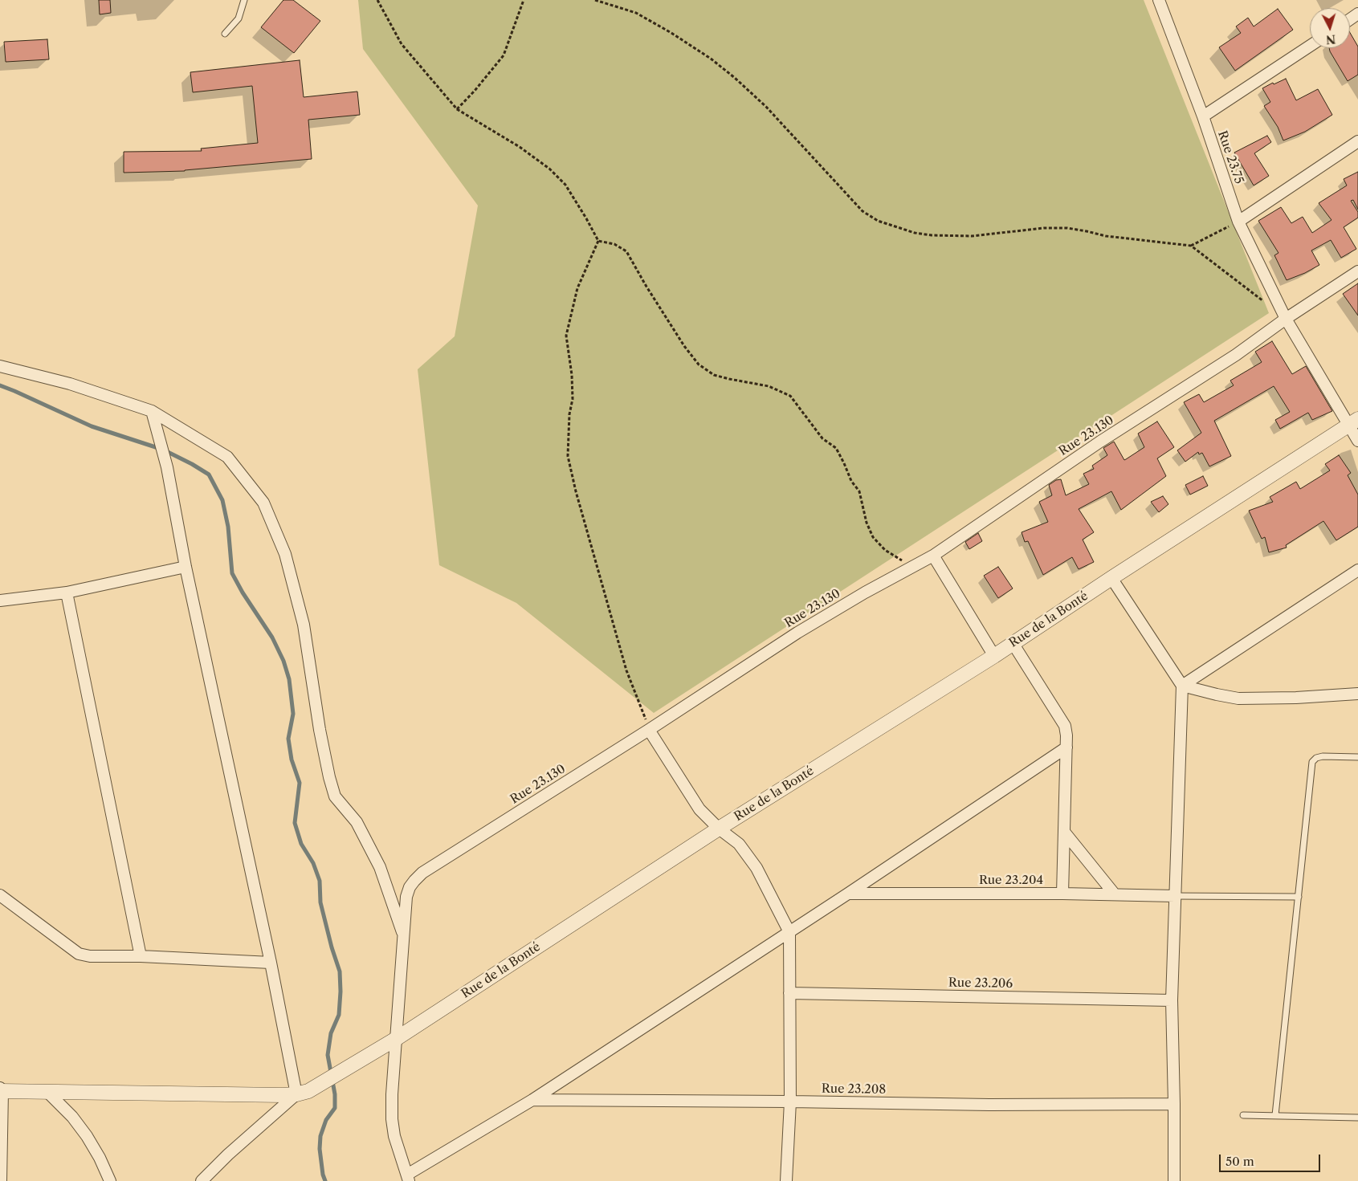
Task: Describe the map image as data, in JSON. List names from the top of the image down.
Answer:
{
  "streets": {
    "street": [
      "Rue 23.75",
      "Rue 23.130",
      "Rue de la Bonté",
      "Rue 23.204",
      "Rue 23.206",
      "Rue 23.208"
    ]
  },
  "crossings": [
    ["Rue 23.75", "Rue 23.130"],
    ["Rue 23.75", "Rue de la Bonté"],
    ["Rue 23.130", "Rue de la Bonté"]
  ],
  "scale_bar": "50 m",
  "north": "bottom"
}
